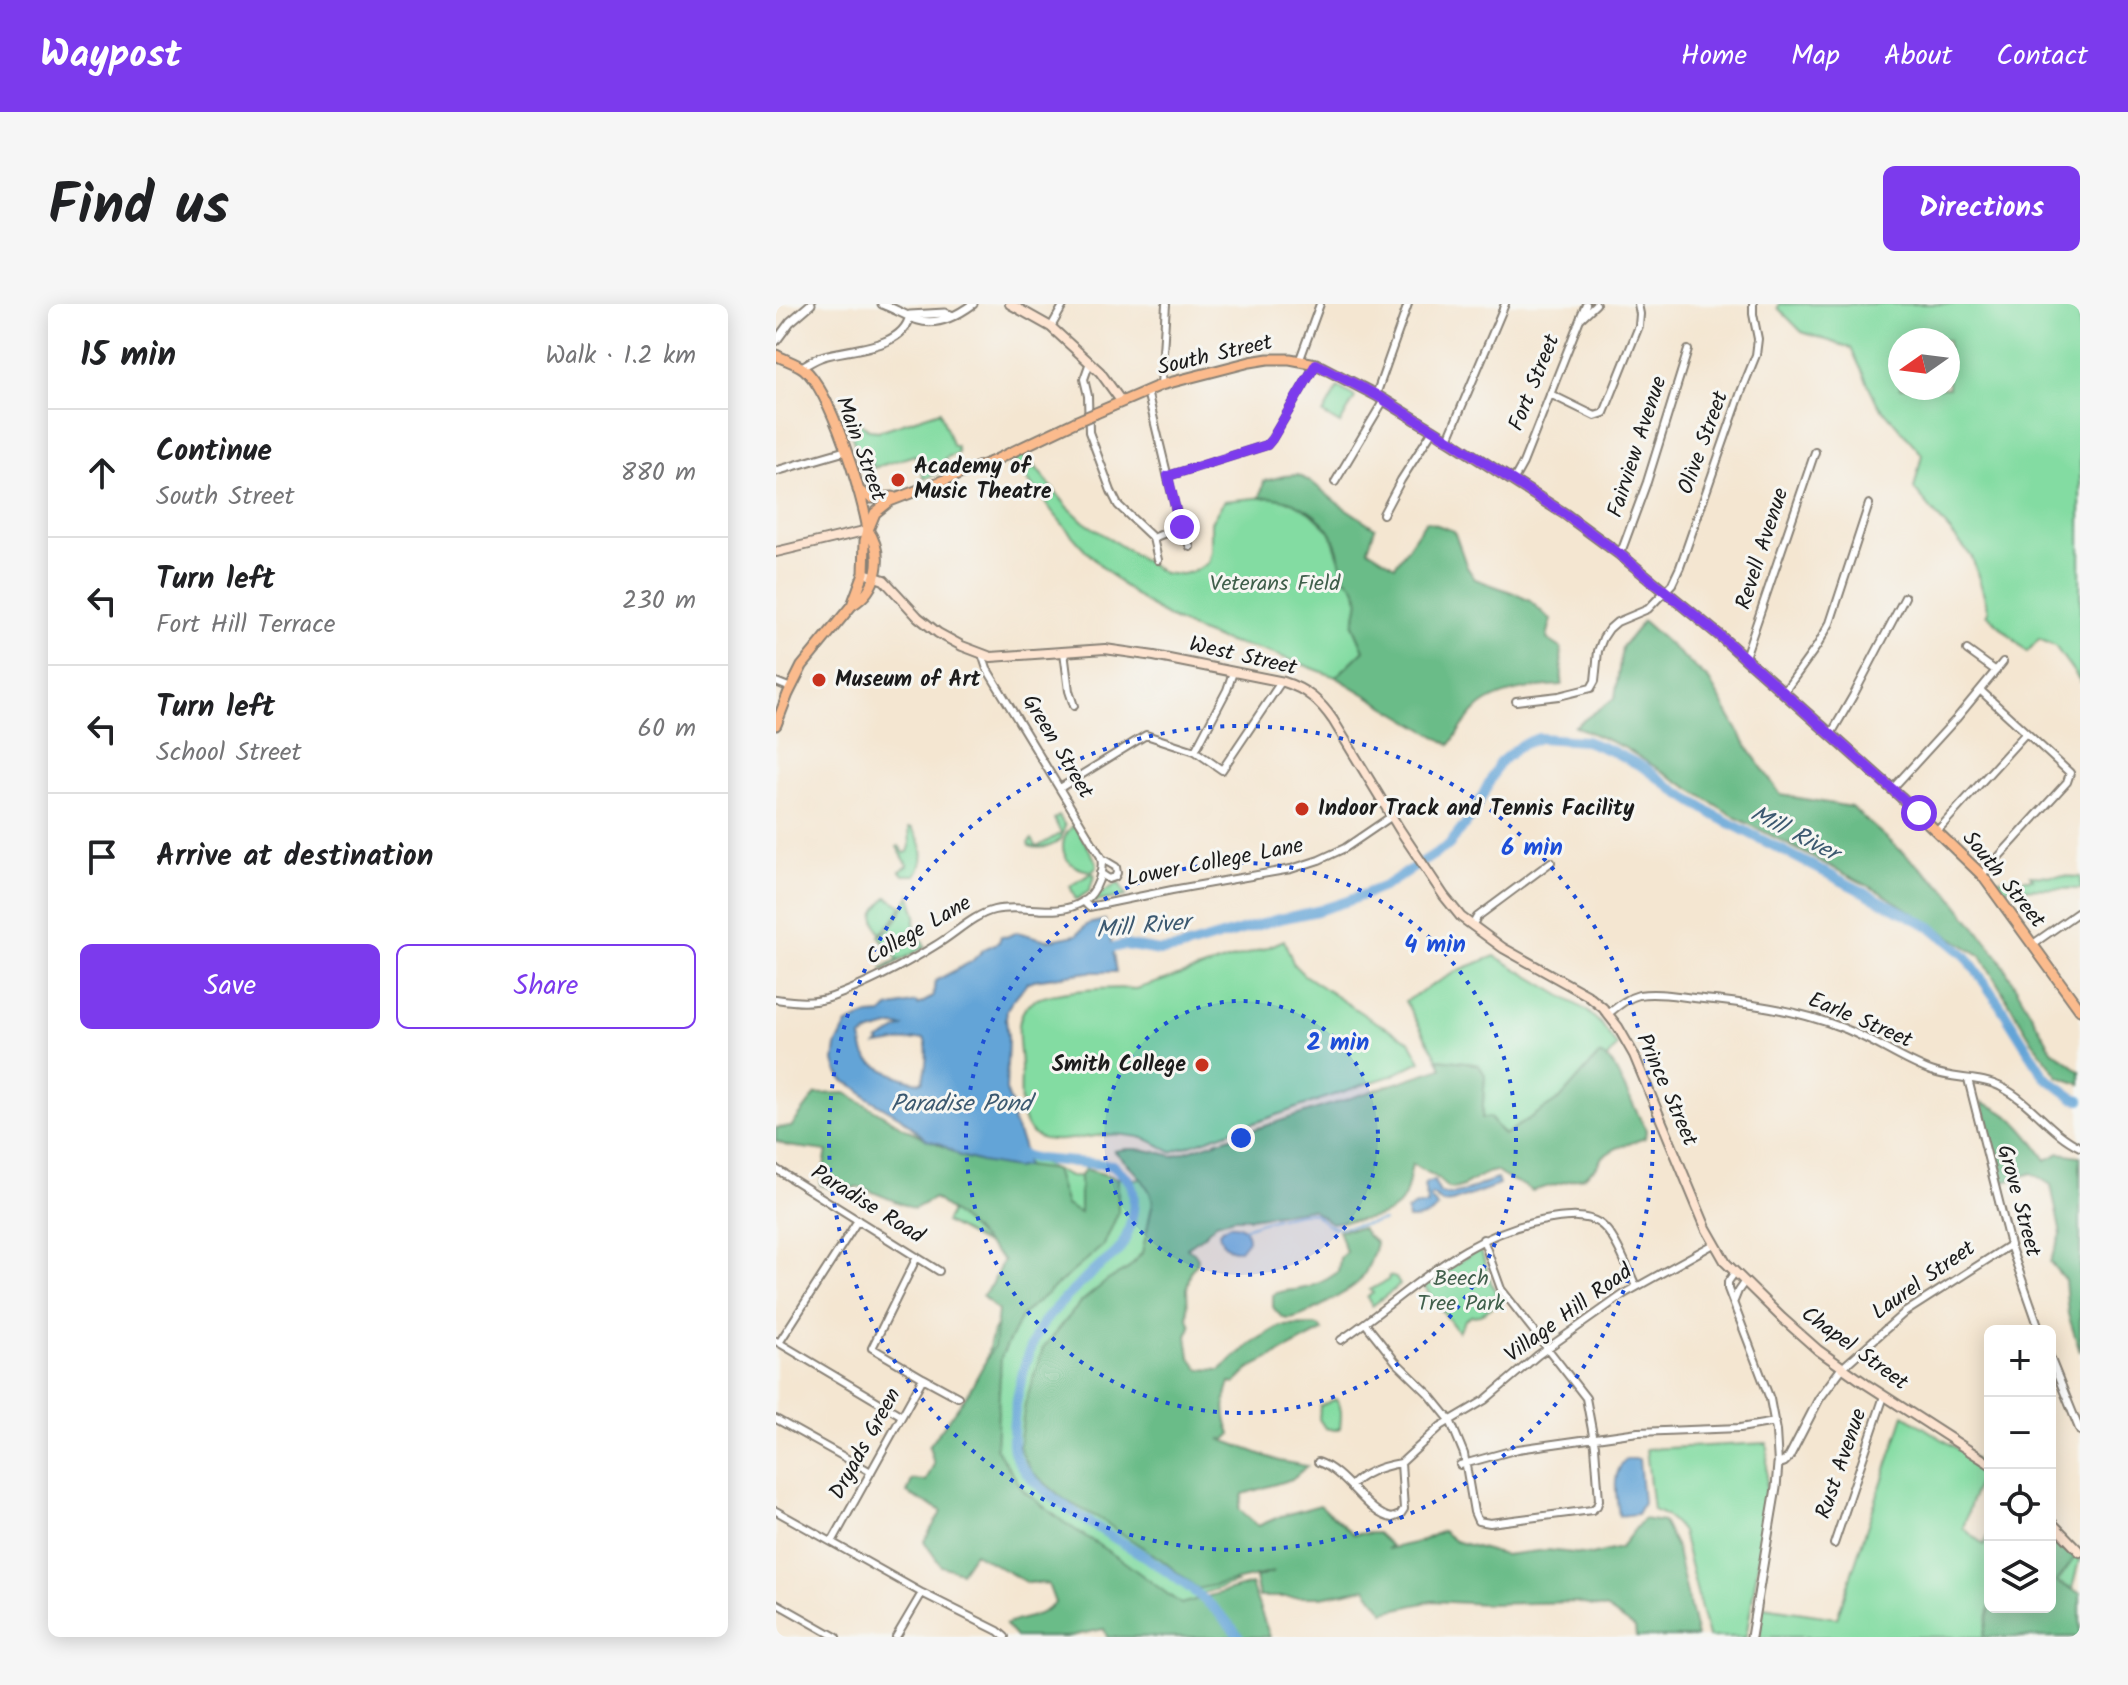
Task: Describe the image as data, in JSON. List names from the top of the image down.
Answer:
{
  "streets": {
    "main road": [
      "South Street",
      "Main Street",
      "West Street",
      "Prince Street",
      "Chapel Street"
    ],
    "street": [
      "Fort Street",
      "Olive Street",
      "Fairview Avenue",
      "Revell Avenue",
      "Green Street",
      "Lower College Lane",
      "College Lane",
      "Earle Street",
      "Grove Street",
      "Paradise Road",
      "Laurel Street",
      "Village Hill Road",
      "Dryads Green",
      "Rust Avenue"
    ]
  },
  "crossings": [
    ["South Street", "Fort Street"],
    ["South Street", "Olive Street"],
    ["South Street", "Fairview Avenue"],
    ["South Street", "Revell Avenue"],
    ["Main Street", "West Street"],
    ["West Street", "Green Street"],
    ["West Street", "Lower College Lane"],
    ["West Street", "Prince Street"],
    ["Green Street", "Lower College Lane"],
    ["Green Street", "College Lane"],
    ["Lower College Lane", "College Lane"],
    ["Earle Street", "Prince Street"],
    ["Earle Street", "Grove Street"],
    ["Prince Street", "Village Hill Road"],
    ["Prince Street", "Chapel Street"],
    ["Grove Street", "Laurel Street"],
    ["Paradise Road", "Dryads Green"],
    ["Laurel Street", "Chapel Street"],
    ["Village Hill Road", "Chapel Street"],
    ["Chapel Street", "Rust Avenue"]
  ],
  "water": ["Mill River", "Paradise Pond"],
  "parks": ["Veterans Field", "Beech Tree Park"],
  "places": [
    "Academy of Music Theatre",
    "Museum of Art",
    "Indoor Track and Tennis Facility",
    "Smith College"
  ],
  "north": "left",
  "page": {
    "header": "Waypost",
    "nav": [
      "Home",
      "Map",
      "About",
      "Contact"
    ],
    "title": "Find us",
    "buttons": [
      "Directions",
      ["Save", "Share"]
    ],
    "heading": ["15 min", "Walk · 1.2 km"],
    "list": [
      ["Continue", "South Street", "880 m"],
      ["Turn left", "Fort Hill Terrace", "230 m"],
      ["Turn left", "School Street", "60 m"],
      "Arrive at destination"
    ],
    "map_buttons": ["+", "−"]
  },
  "rings": ["6 min", "4 min", "2 min"]
}
